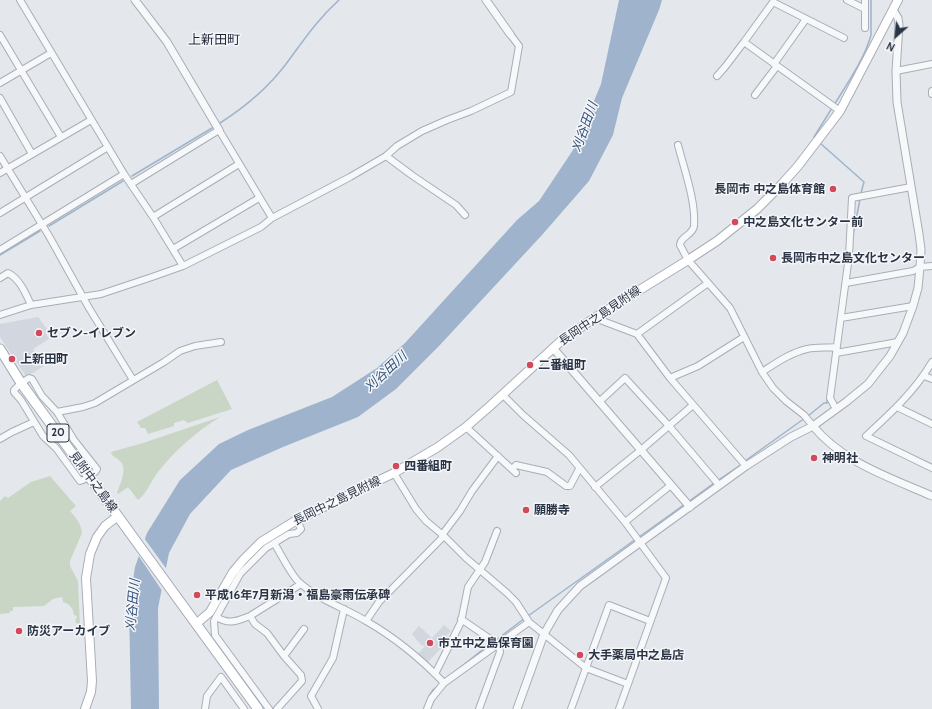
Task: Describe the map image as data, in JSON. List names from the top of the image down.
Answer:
{
  "streets": {
    "main road": ["長岡中之島見附線", "20", "見附中之島線"]
  },
  "crossings": [
    ["長岡中之島見附線", "20"],
    ["20", "見附中之島線"]
  ],
  "districts": ["上新田町"],
  "water": ["刈谷田川"],
  "places": [
    "長岡市 中之島体育館",
    "中之島文化センター前",
    "長岡市中之島文化センター",
    "セブン-イレブン",
    "上新田町",
    "二番組町",
    "神明社",
    "四番組町",
    "願勝寺",
    "平成16年7月新潟・福島豪雨伝承碑",
    "防災アーカイブ",
    "市立中之島保育園",
    "大手薬局中之島店"
  ],
  "north": "bottom left"
}
